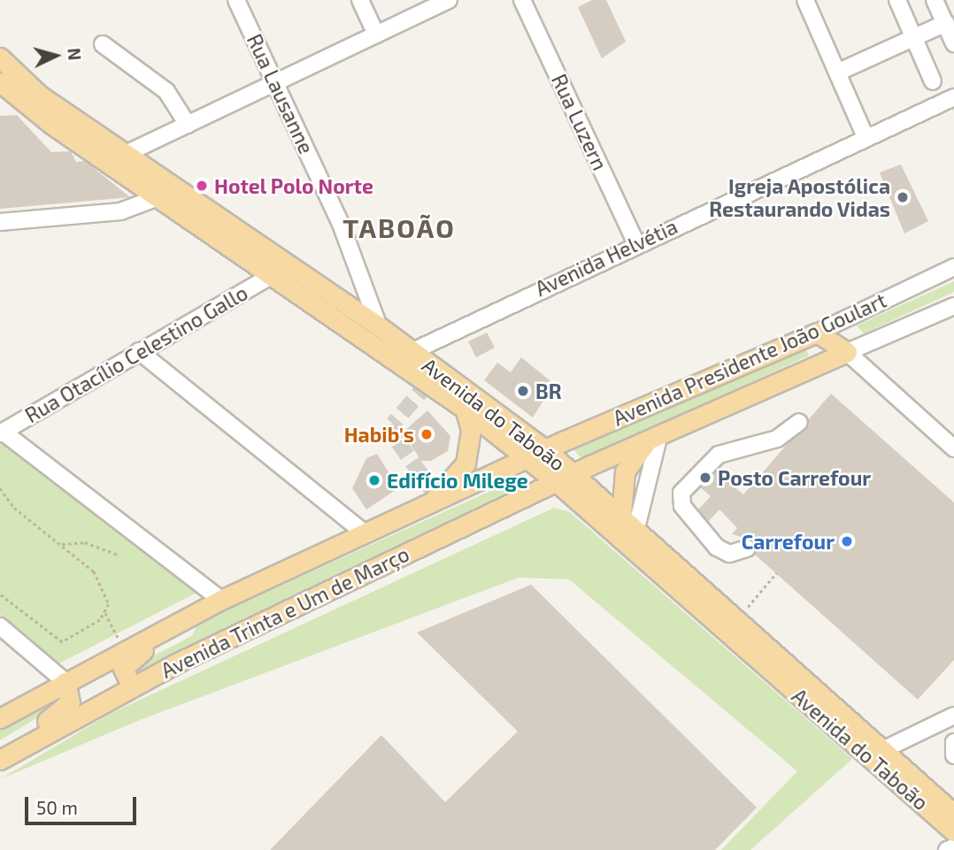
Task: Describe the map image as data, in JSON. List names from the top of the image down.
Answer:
{
  "streets": {
    "main road": ["Avenida Presidente João Goulart", "Avenida do Taboão", "Avenida Trinta e Um de Março"],
    "street": [
      "Rua Lausanne",
      "Rua Luzern",
      "Avenida Helvétia",
      "Rua Otacílio Celestino Gallo"
    ]
  },
  "crossings": [
    ["Rua Lausanne", "Avenida do Taboão"],
    ["Rua Luzern", "Avenida Helvétia"],
    ["Avenida Helvétia", "Avenida do Taboão"],
    ["Rua Otacílio Celestino Gallo", "Avenida do Taboão"],
    ["Avenida Presidente João Goulart", "Avenida do Taboão"],
    ["Avenida Presidente João Goulart", "Avenida Trinta e Um de Março"],
    ["Avenida do Taboão", "Avenida Trinta e Um de Março"]
  ],
  "districts": ["TABOÃO"],
  "places": [
    "Hotel Polo Norte",
    "Igreja Apostólica Restaurando Vidas",
    "BR",
    "Habib's",
    "Posto Carrefour",
    "Edifício Milege",
    "Carrefour"
  ],
  "scale_bar": "50 m",
  "north": "right"
}
